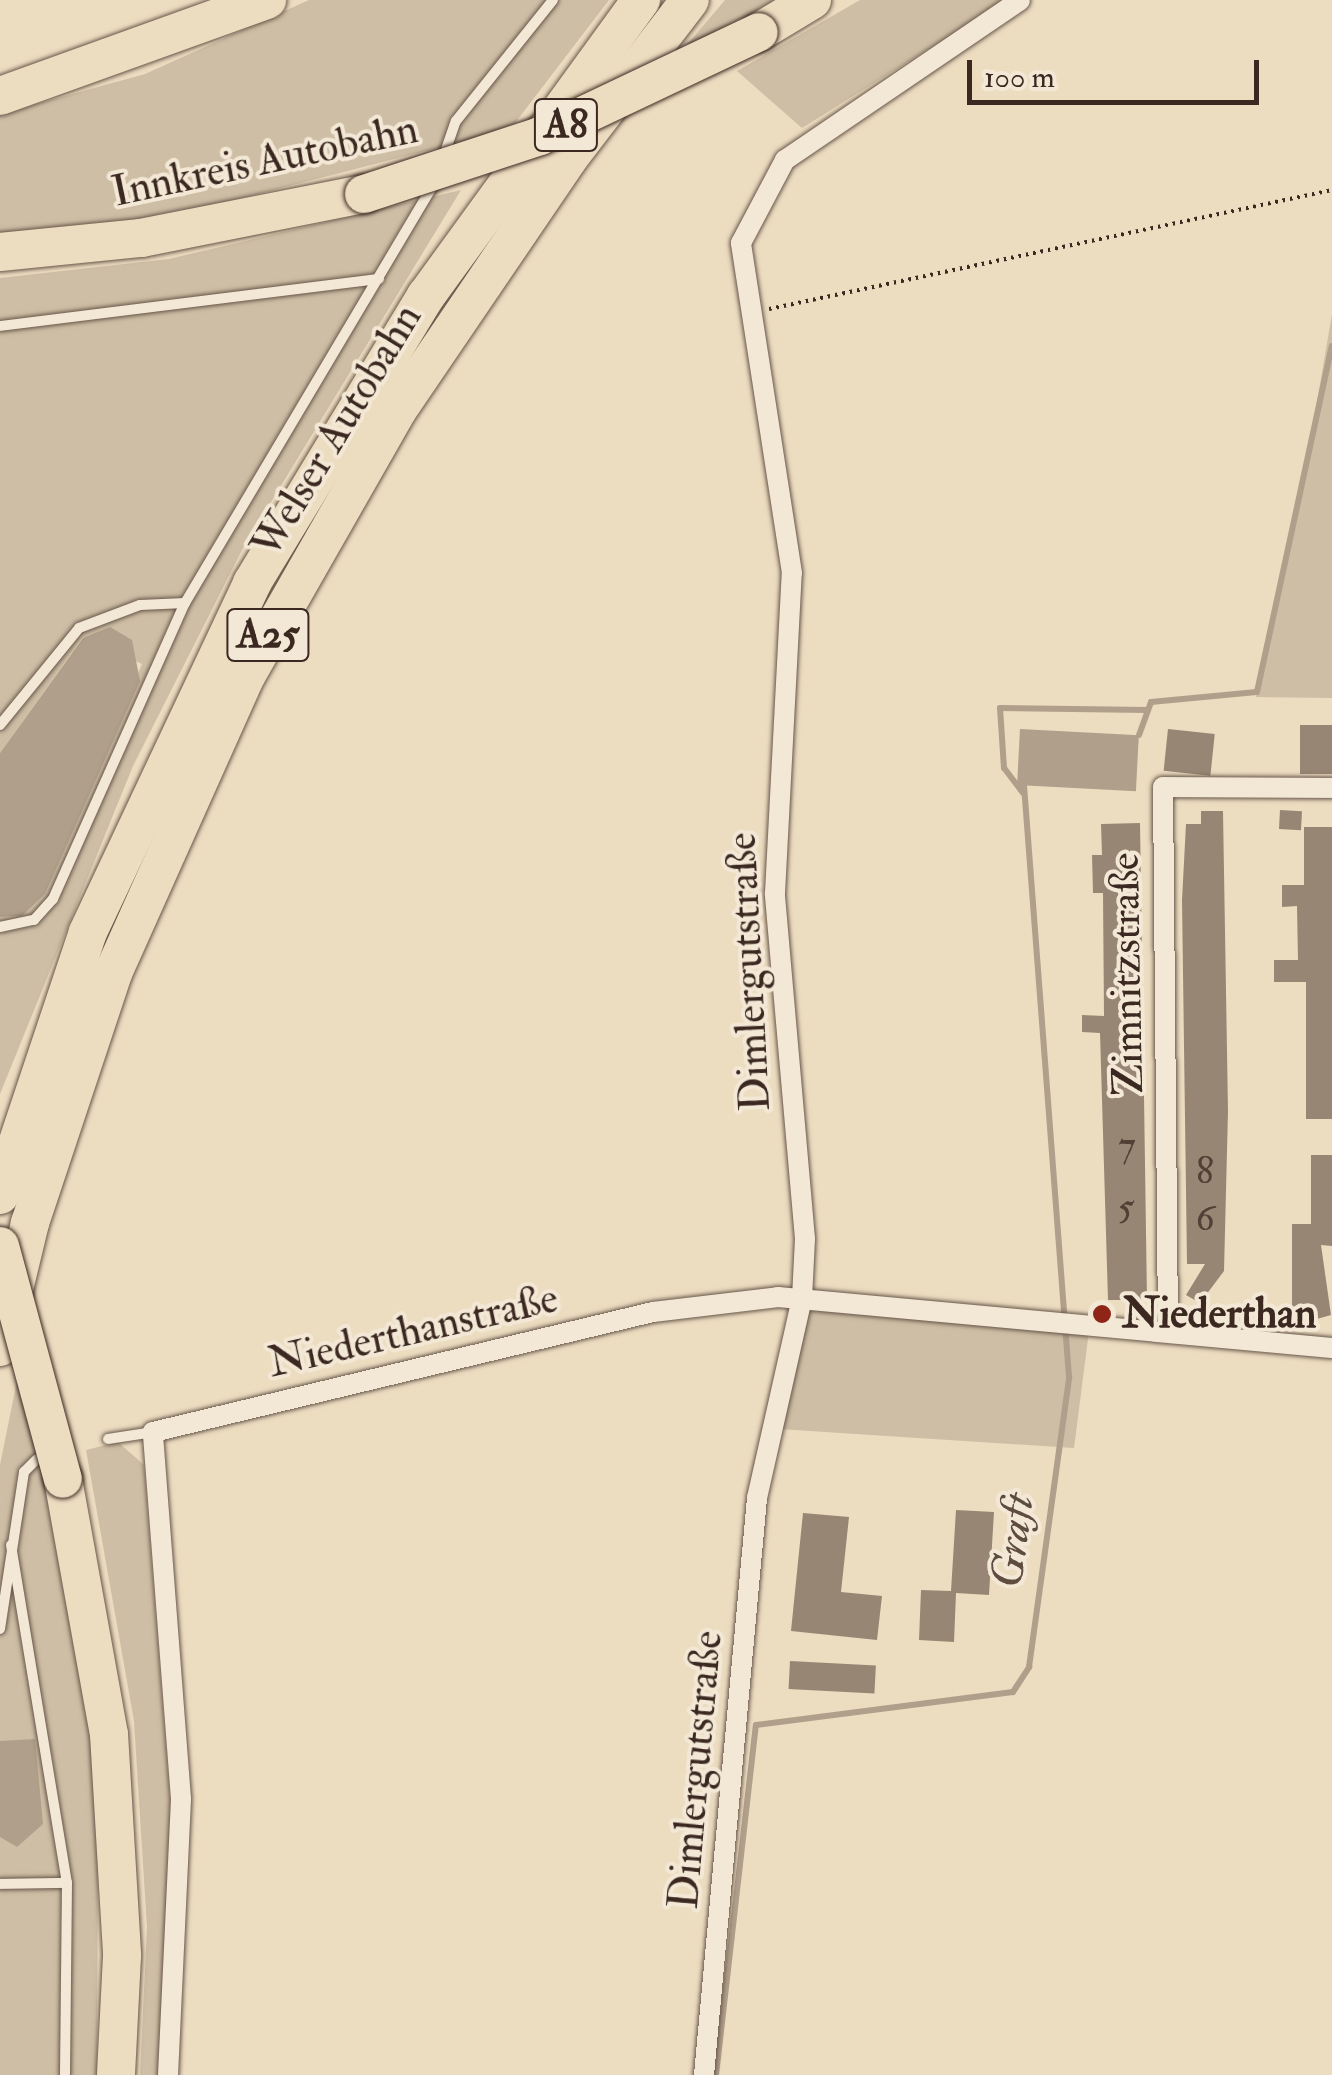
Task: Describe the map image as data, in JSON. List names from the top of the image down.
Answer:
{
  "streets": {
    "highway": [
      "A8",
      "Innkreis Autobahn",
      "Welser Autobahn",
      "A25"
    ],
    "street": ["Dimlergutstraße", "Zimnitzstraße", "Niederthanstraße"]
  },
  "crossings": [
    ["Dimlergutstraße", "Niederthanstraße"],
    ["Zimnitzstraße", "Niederthanstraße"]
  ],
  "water": ["Graft"],
  "places": ["Niederthan"],
  "house_numbers": [
    "7",
    "8",
    "5",
    "6"
  ],
  "scale_bar": "100 m"
}
